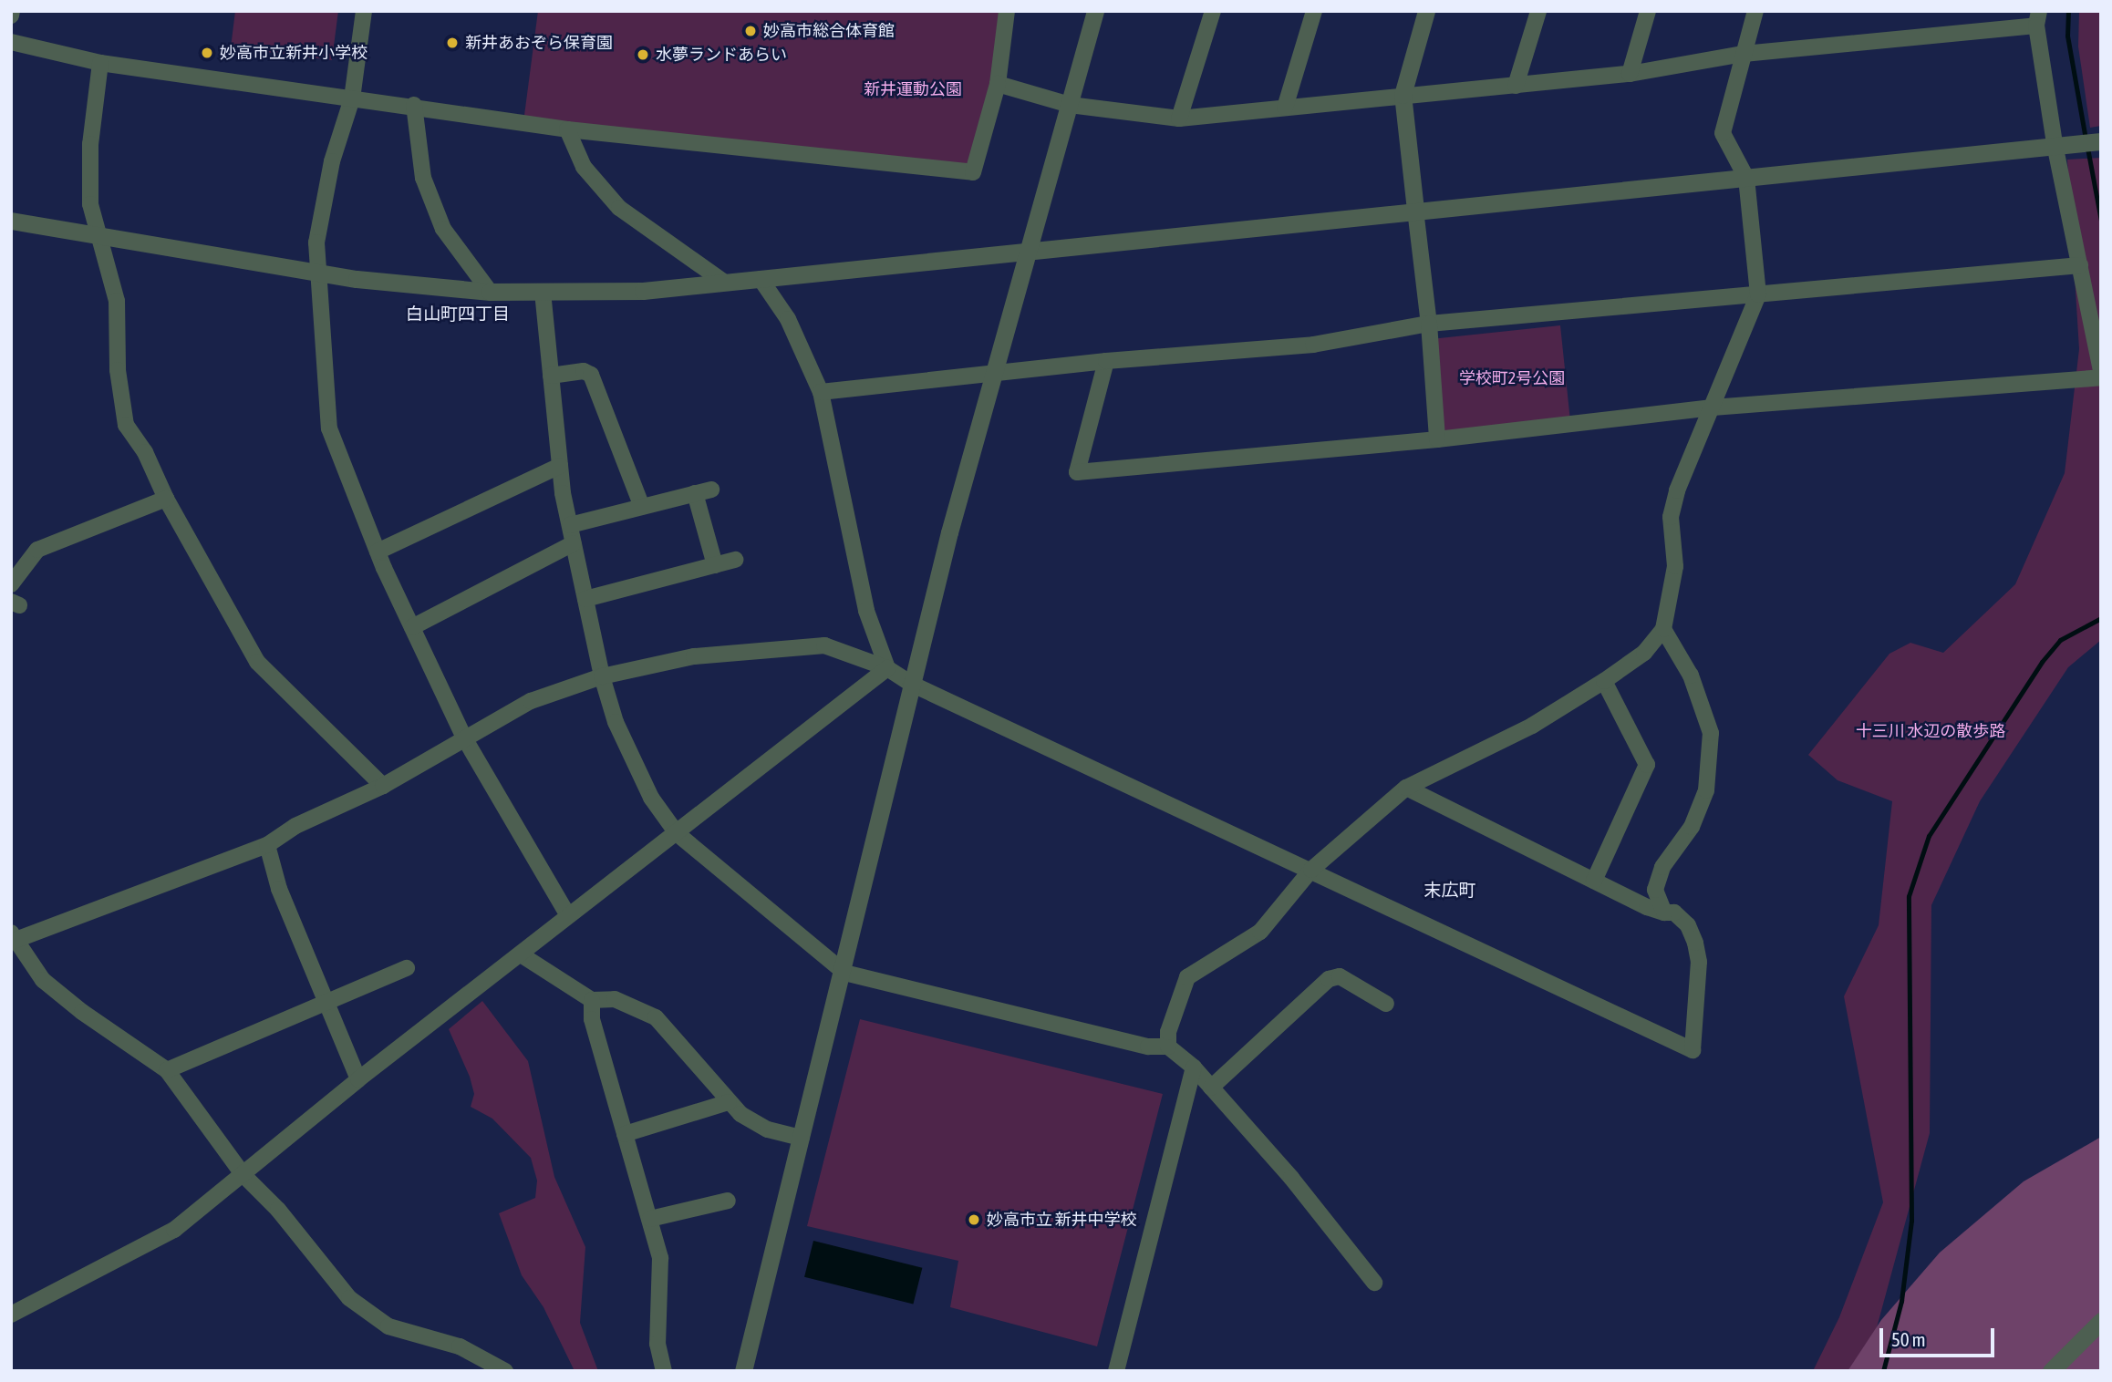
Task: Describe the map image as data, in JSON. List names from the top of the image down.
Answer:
{
  "districts": ["白山町四丁目", "末広町"],
  "parks": ["新井運動公園", "学校町2号公園", "十三川 水辺の散歩路"],
  "places": [
    "妙高市総合体育館",
    "新井あおぞら保育園",
    "妙高市立新井小学校",
    "水夢ランドあらい",
    "妙高市立 新井中学校"
  ],
  "scale_bar": "50 m"
}
